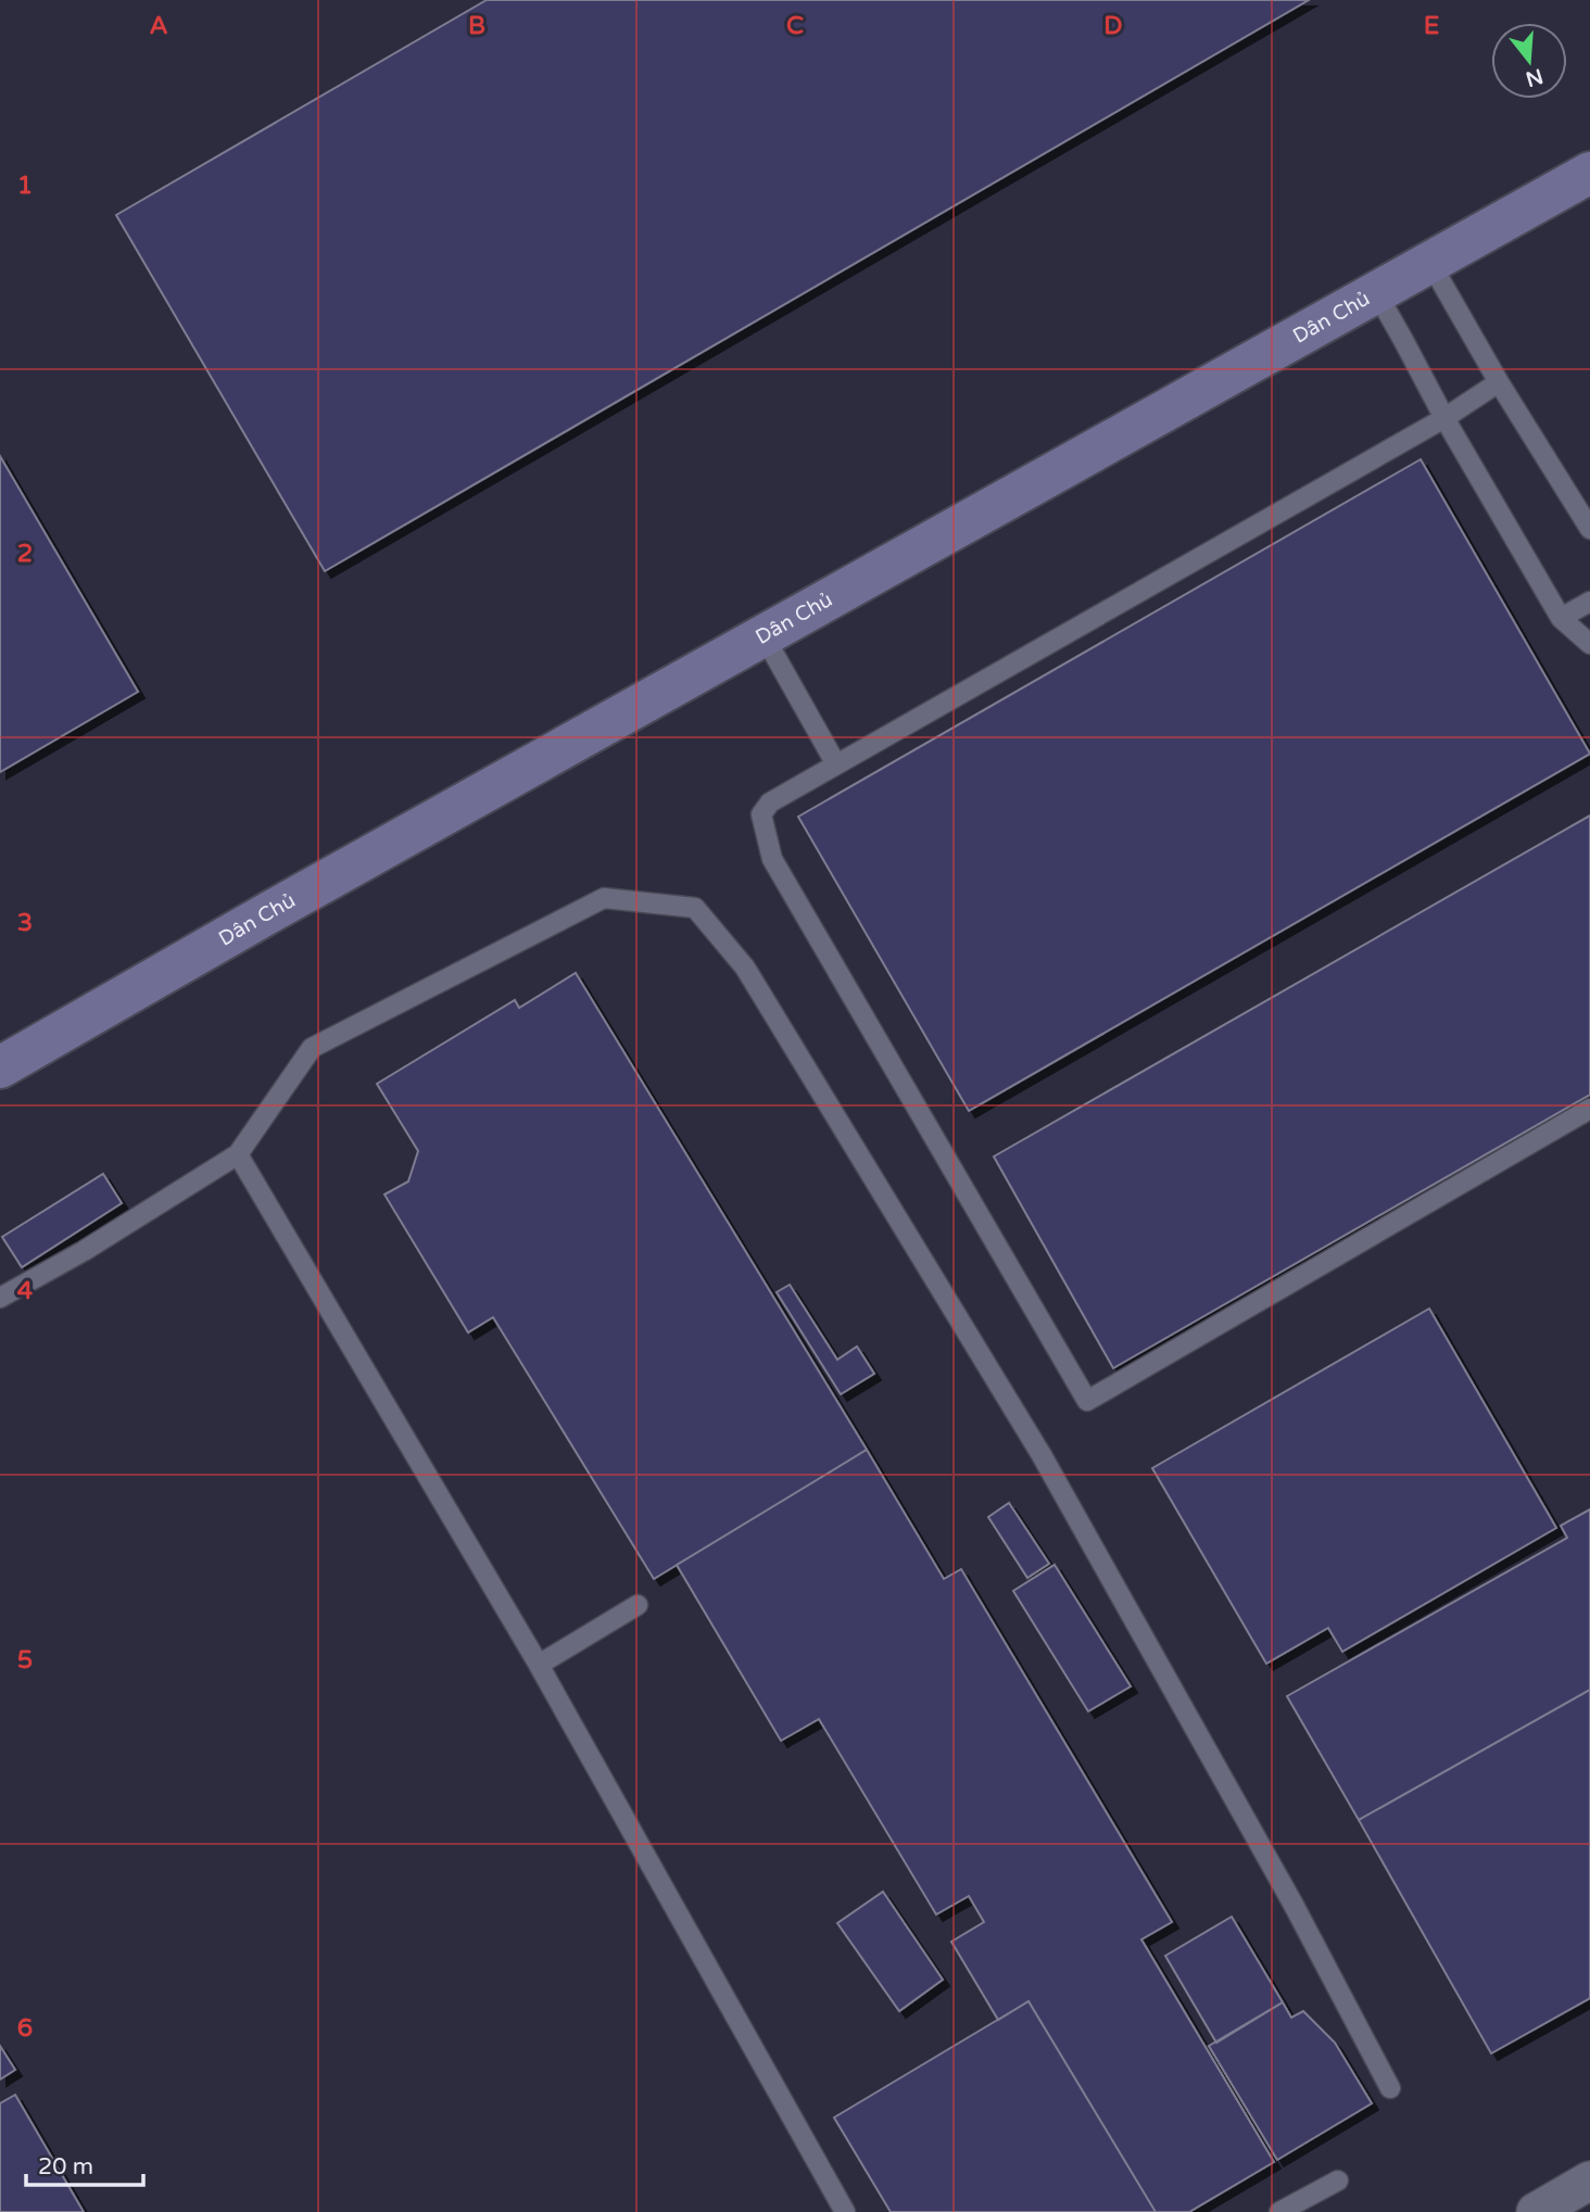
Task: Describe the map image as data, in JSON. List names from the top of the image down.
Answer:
{
  "streets": {
    "main road": ["Dân Chủ"]
  },
  "scale_bar": "20 m",
  "north": "bottom",
  "grid": {
    "columns": [
      "A",
      "B",
      "C",
      "D",
      "E"
    ],
    "rows": [
      "1",
      "2",
      "3",
      "4",
      "5",
      "6"
    ]
  }
}
